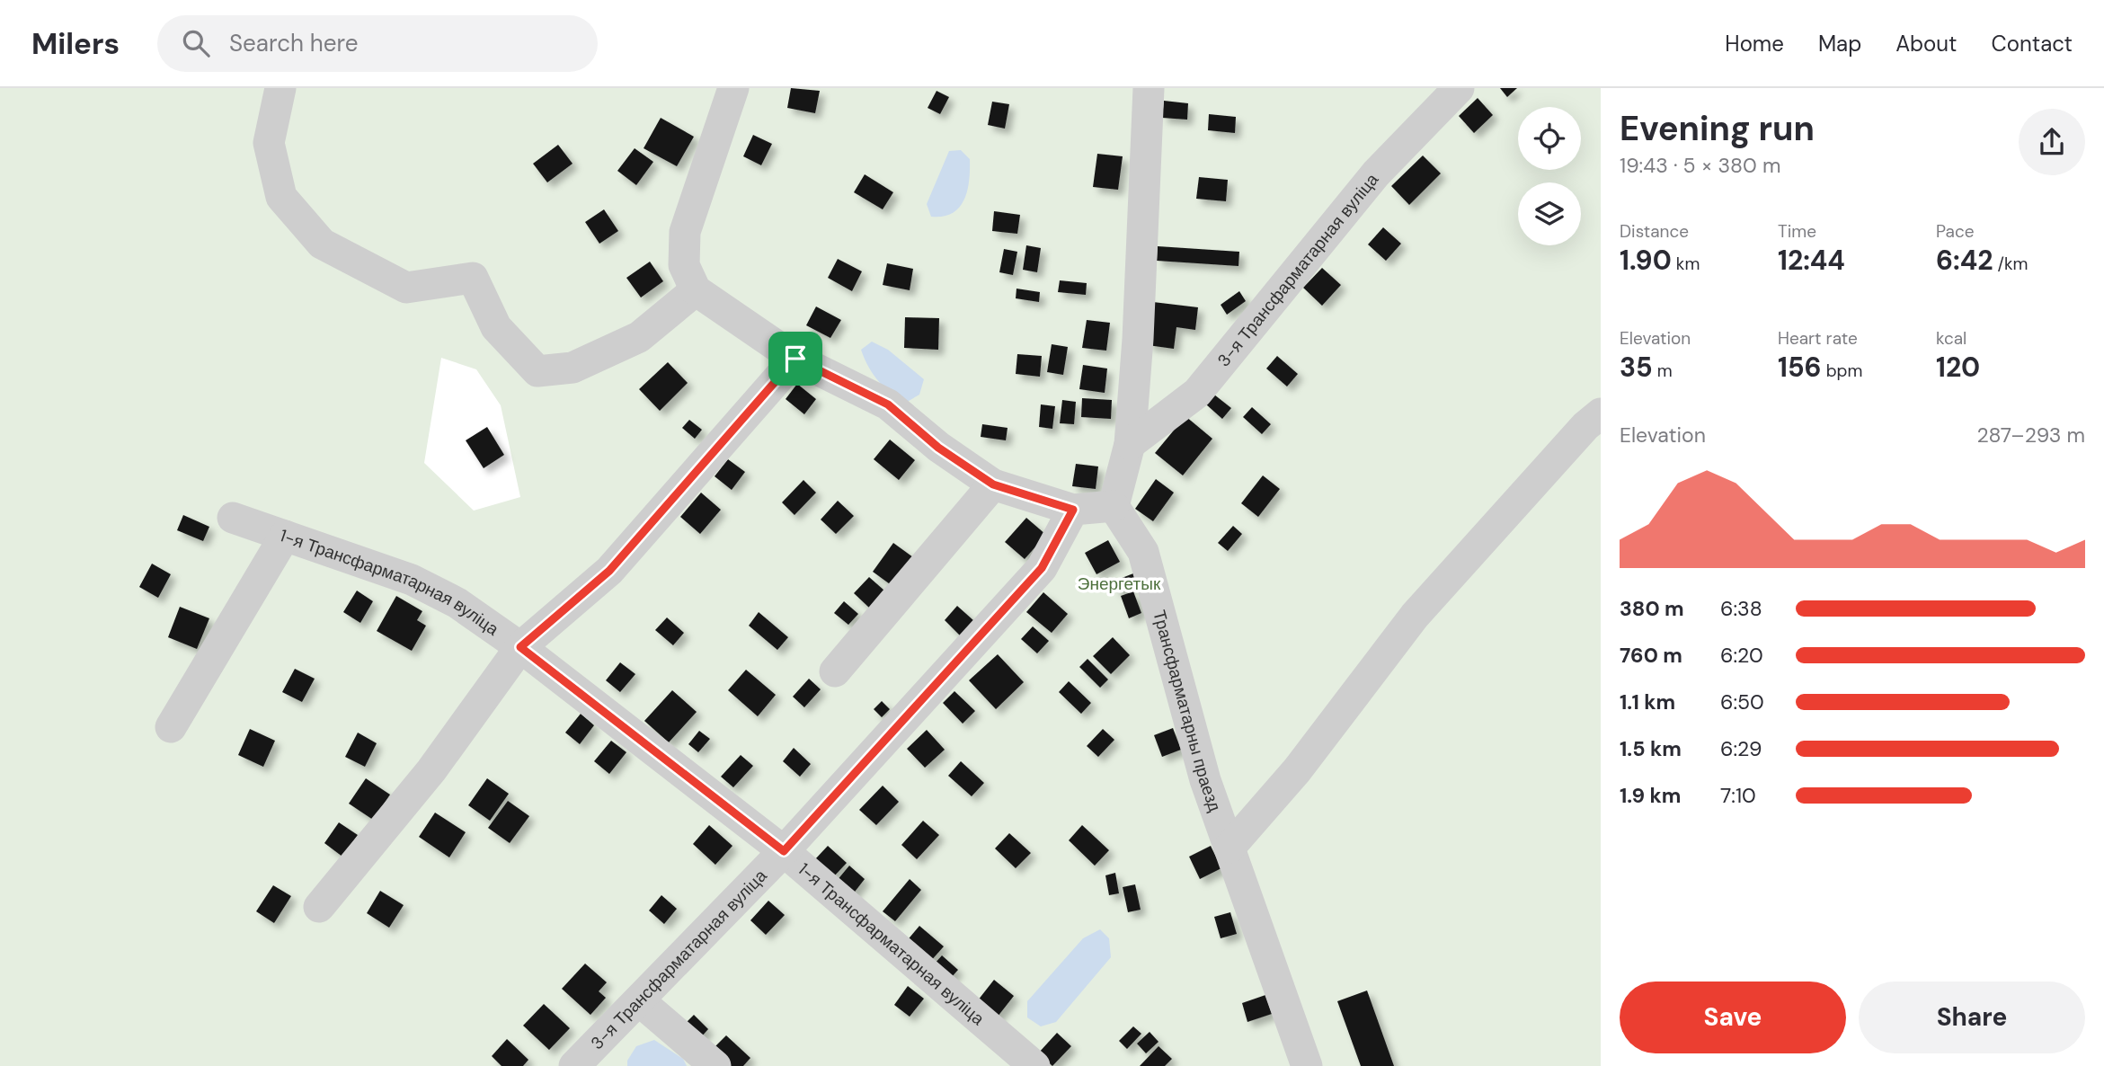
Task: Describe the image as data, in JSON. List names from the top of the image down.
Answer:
{
  "streets": {
    "lane": ["3-я Трансфарматарная вуліца", "1-я Трансфарматарная вуліца", "Трансфарматарны праезд"]
  },
  "crossings": [
    ["3-я Трансфарматарная вуліца", "1-я Трансфарматарная вуліца"]
  ],
  "parks": ["Энергетык"],
  "page": {
    "header": "Milers",
    "search": "Search here",
    "nav": [
      "Home",
      "Map",
      "About",
      "Contact"
    ],
    "heading": ["Evening run", "19:43 · 5 × 380 m"],
    "stats": [
      ["Distance", "1.90 km"],
      ["Time", "12:44"],
      ["Pace", "6:42 /km"],
      ["Elevation", "35 m"],
      ["Heart rate", "156 bpm"],
      ["kcal", "120"]
    ],
    "chart": ["Elevation", "287–293 m"],
    "list": [
      {
        "name": "380 m",
        "note": "6:38"
      },
      {
        "name": "760 m",
        "note": "6:20"
      },
      {
        "name": "1.1 km",
        "note": "6:50"
      },
      {
        "name": "1.5 km",
        "note": "6:29"
      },
      {
        "name": "1.9 km",
        "note": "7:10"
      }
    ],
    "buttons": ["Save", "Share"]
  }
}
